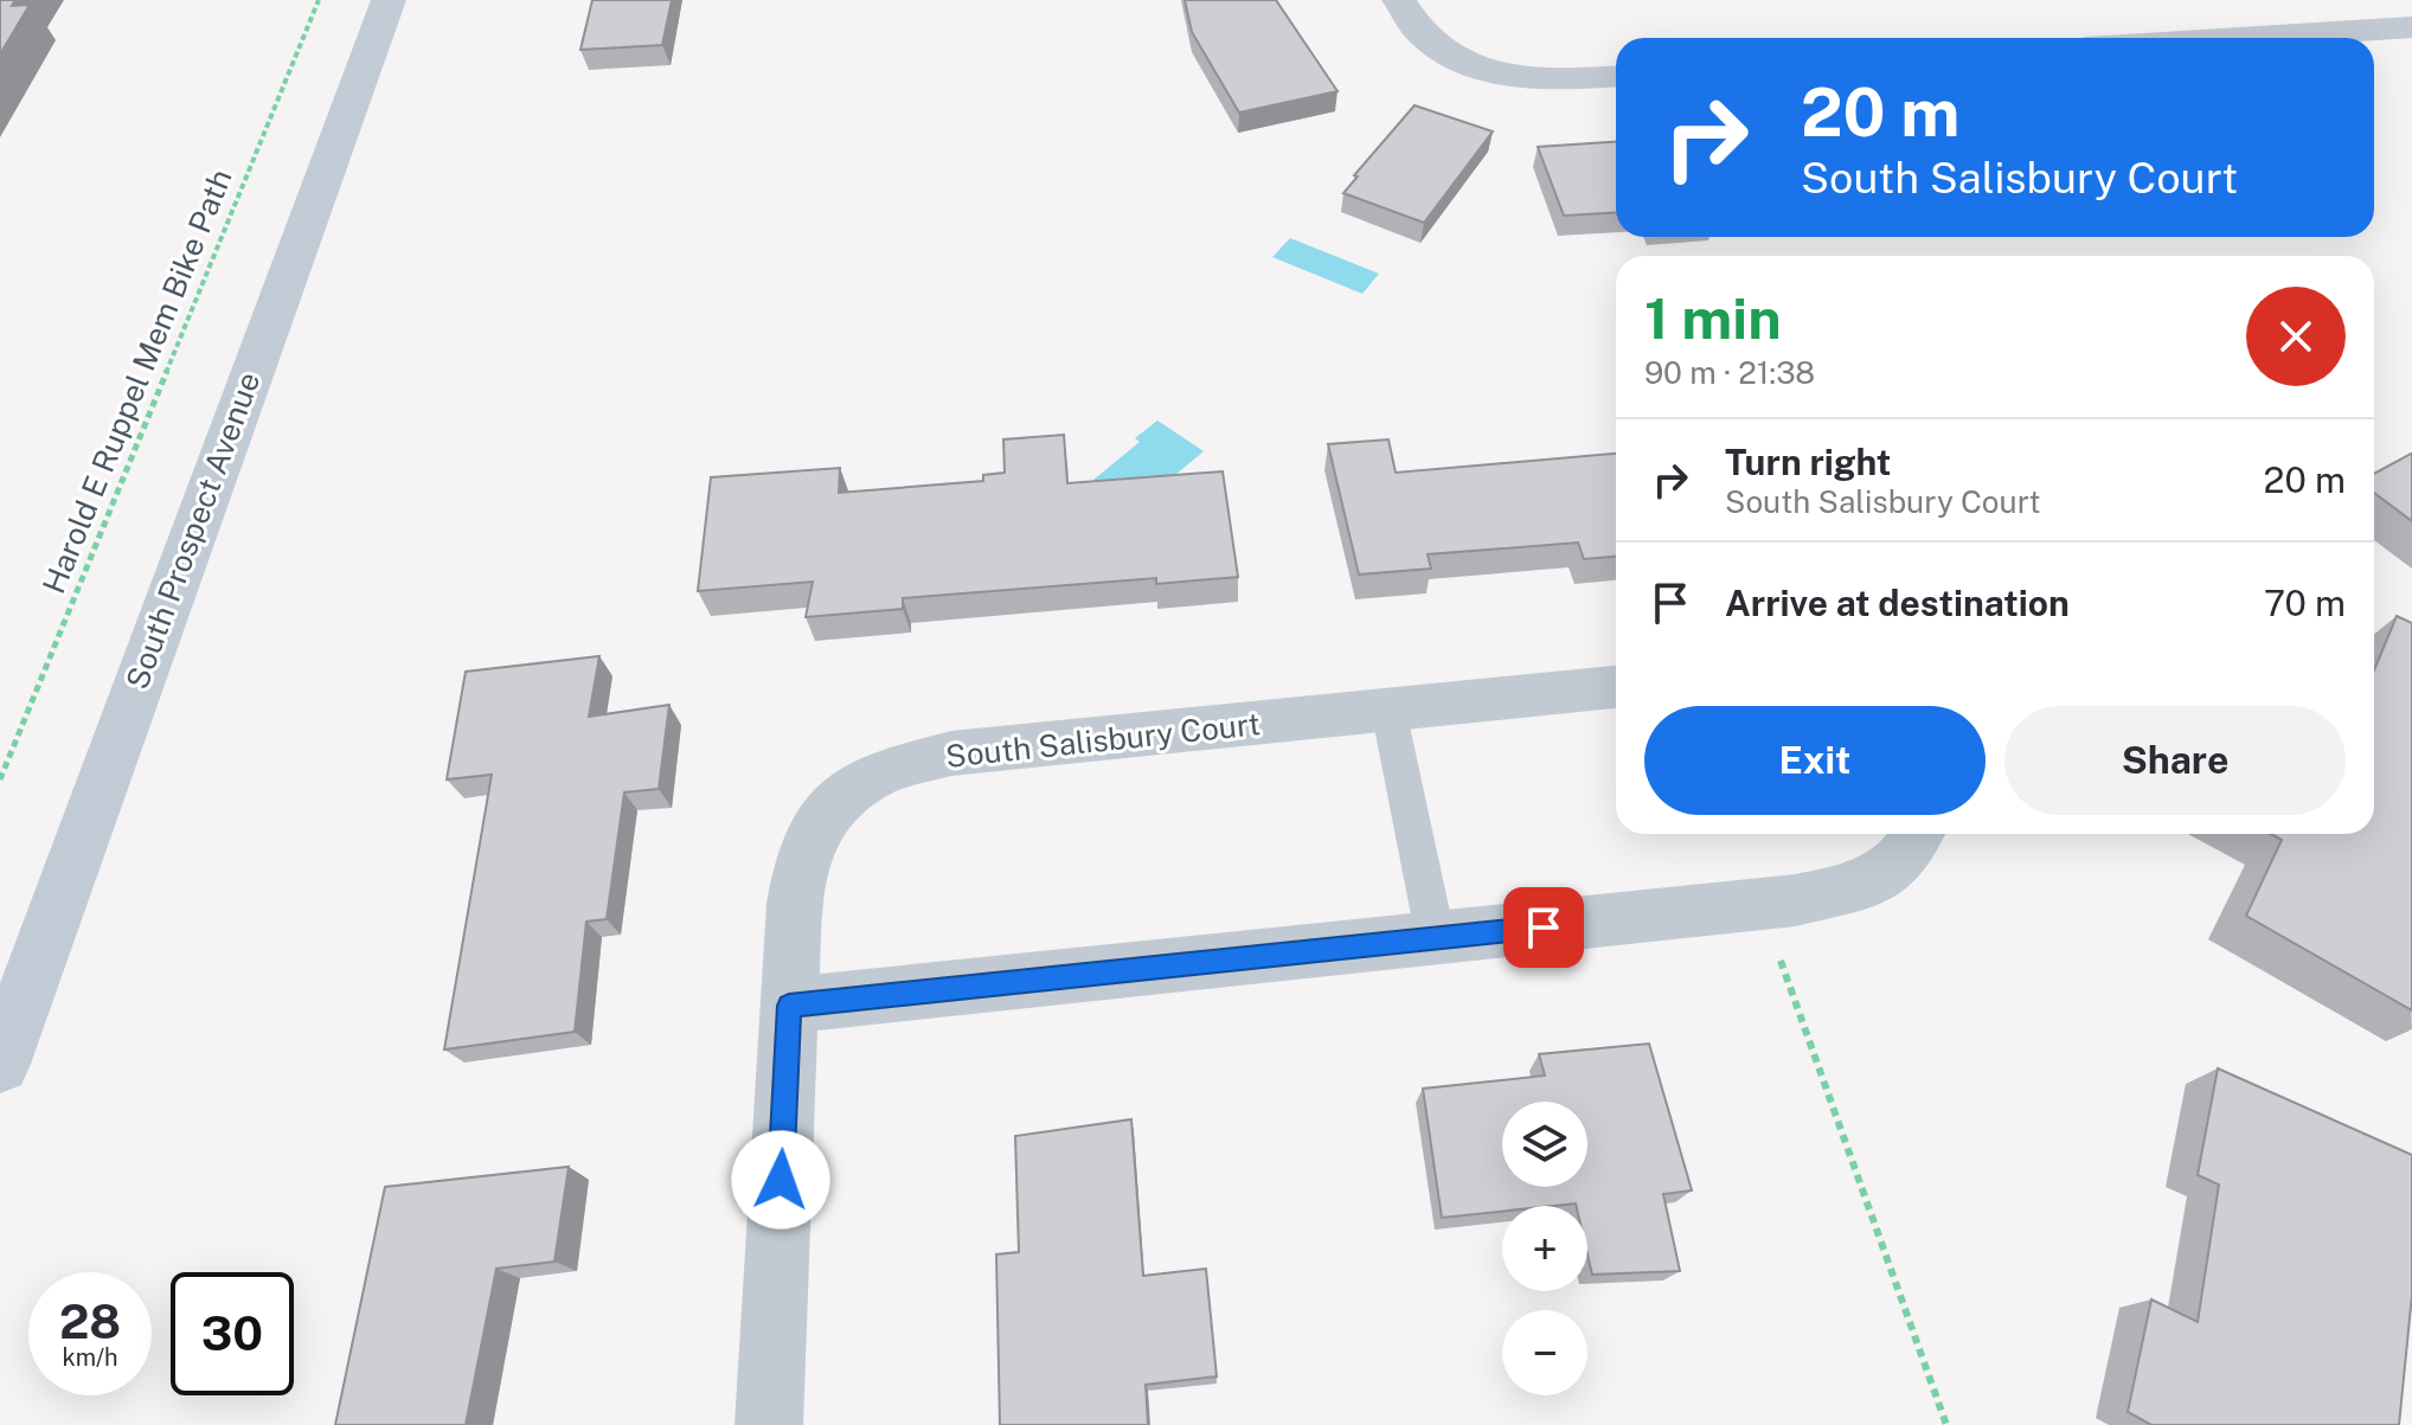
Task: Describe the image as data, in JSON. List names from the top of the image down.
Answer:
{
  "streets": {
    "main road": ["South Prospect Avenue"],
    "street": ["South Salisbury Court"],
    "path": ["Harold E Ruppel Mem Bike Path"]
  },
  "page": {
    "turn": ["20 m", "South Salisbury Court"],
    "heading": ["1 min", "90 m · 21:38"],
    "list": [
      {
        "name": "Turn right",
        "note": "South Salisbury Court",
        "value": "20 m"
      },
      {
        "name": "Arrive at destination",
        "value": "70 m"
      }
    ],
    "buttons": ["Exit", "Share"],
    "map_buttons": ["+", "−"],
    "speed": "28 km/h",
    "limit": "30"
  }
}
